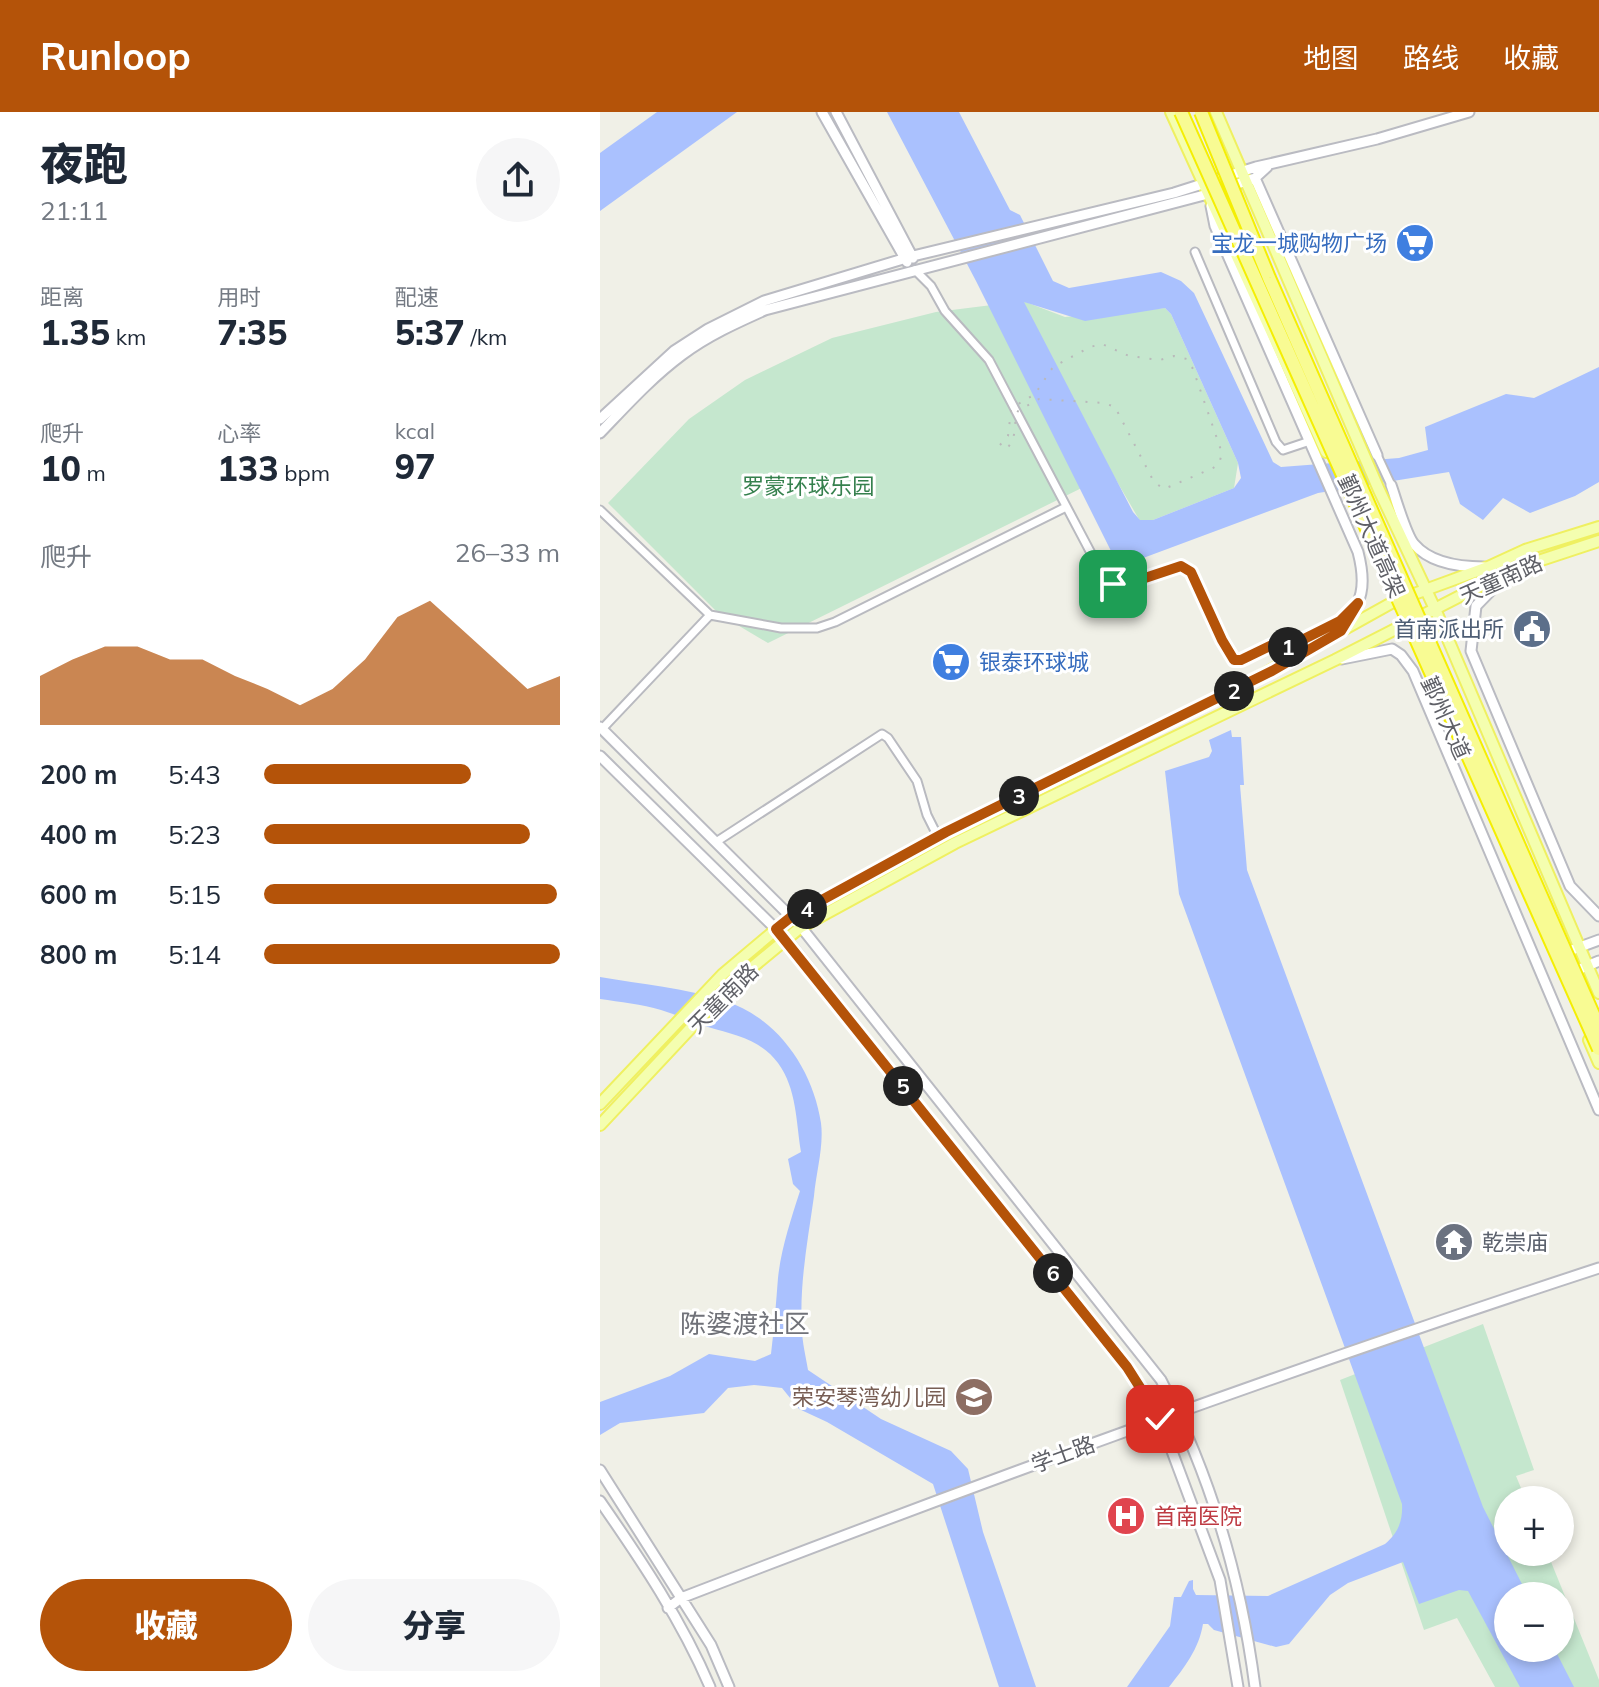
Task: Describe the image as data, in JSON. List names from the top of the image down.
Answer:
{
  "streets": {
    "highway": ["鄞州大道高架"],
    "main road": ["天童南路", "鄞州大道"],
    "street": ["学士路"]
  },
  "crossings": [
    ["天童南路", "鄞州大道"]
  ],
  "districts": ["陈婆渡社区"],
  "parks": ["罗蒙环球乐园"],
  "places": {
    "supermarket": ["宝龙一城购物广场", "银泰环球城"],
    "public building": ["首南派出所"],
    "temple": ["乾崇庙"],
    "school or university": ["荣安琴湾幼儿园"],
    "hospital": ["首南医院"]
  },
  "page": {
    "header": "Runloop",
    "nav": ["地图", "路线", "收藏"],
    "heading": ["夜跑", "21:11"],
    "stats": [
      ["距离", "1.35 km"],
      ["用时", "7:35"],
      ["配速", "5:37 /km"],
      ["爬升", "10 m"],
      ["心率", "133 bpm"],
      ["kcal", "97"]
    ],
    "chart": ["爬升", "26–33 m"],
    "pins": [
      "1",
      "2",
      "3",
      "4",
      "5",
      "6"
    ],
    "list": [
      {
        "name": "200 m",
        "note": "5:43"
      },
      {
        "name": "400 m",
        "note": "5:23"
      },
      {
        "name": "600 m",
        "note": "5:15"
      },
      {
        "name": "800 m",
        "note": "5:14"
      }
    ],
    "map_buttons": ["+", "−"],
    "buttons": ["收藏", "分享"]
  }
}
